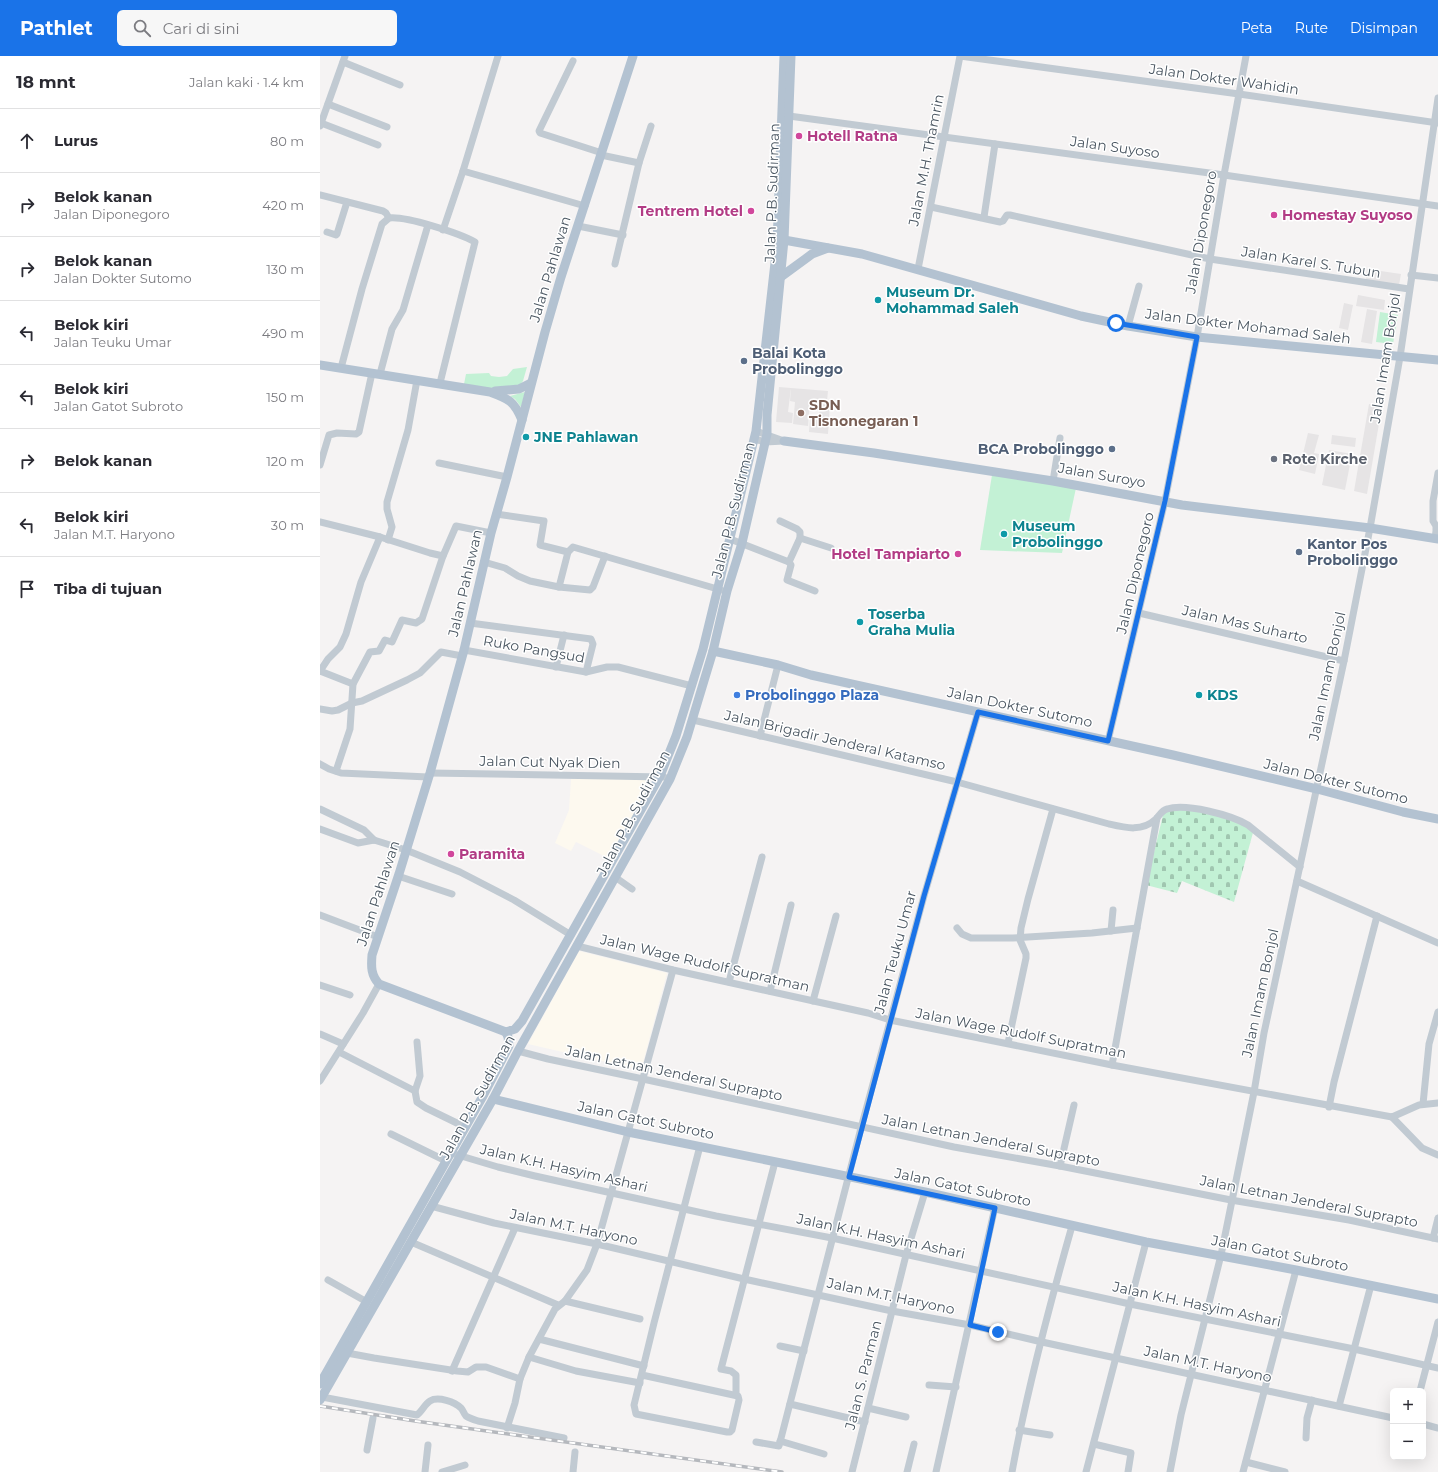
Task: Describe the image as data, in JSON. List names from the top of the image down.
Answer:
{
  "streets": {
    "main road": [
      "Jalan P.B. Sudirman",
      "Jalan Pahlawan",
      "Jalan Dokter Mohamad Saleh",
      "Jalan Suroyo",
      "Jalan Dokter Sutomo",
      "Jalan Gatot Subroto"
    ],
    "street": [
      "Jalan Dokter Wahidin",
      "Jalan Suyoso",
      "Jalan M.H. Thamrin",
      "Jalan Diponegoro",
      "Jalan Karel S. Tubun",
      "Jalan Imam Bonjol",
      "Jalan Mas Suharto",
      "Ruko Pangsud",
      "Jalan Brigadir Jenderal Katamso",
      "Jalan Cut Nyak Dien",
      "Jalan Teuku Umar",
      "Jalan Wage Rudolf Supratman",
      "Jalan Letnan Jenderal Suprapto",
      "Jalan K.H. Hasyim Ashari",
      "Jalan M.T. Haryono",
      "Jalan S. Parman"
    ]
  },
  "crossings": [
    ["Jalan Dokter Wahidin", "Jalan M.H. Thamrin"],
    ["Jalan Dokter Wahidin", "Jalan Diponegoro"],
    ["Jalan Dokter Wahidin", "Jalan Imam Bonjol"],
    ["Jalan Suyoso", "Jalan M.H. Thamrin"],
    ["Jalan Suyoso", "Jalan P.B. Sudirman"],
    ["Jalan Suyoso", "Jalan Diponegoro"],
    ["Jalan Suyoso", "Jalan Imam Bonjol"],
    ["Jalan M.H. Thamrin", "Jalan Dokter Mohamad Saleh"],
    ["Jalan P.B. Sudirman", "Jalan Dokter Mohamad Saleh"],
    ["Jalan P.B. Sudirman", "Jalan Suroyo"],
    ["Jalan P.B. Sudirman", "Ruko Pangsud"],
    ["Jalan P.B. Sudirman", "Jalan Dokter Sutomo"],
    ["Jalan P.B. Sudirman", "Jalan Brigadir Jenderal Katamso"],
    ["Jalan P.B. Sudirman", "Jalan Cut Nyak Dien"],
    ["Jalan P.B. Sudirman", "Jalan Wage Rudolf Supratman"],
    ["Jalan P.B. Sudirman", "Jalan Letnan Jenderal Suprapto"],
    ["Jalan P.B. Sudirman", "Jalan Gatot Subroto"],
    ["Jalan P.B. Sudirman", "Jalan K.H. Hasyim Ashari"],
    ["Jalan P.B. Sudirman", "Jalan M.T. Haryono"],
    ["Jalan Diponegoro", "Jalan Karel S. Tubun"],
    ["Jalan Diponegoro", "Jalan Dokter Mohamad Saleh"],
    ["Jalan Diponegoro", "Jalan Suroyo"],
    ["Jalan Diponegoro", "Jalan Mas Suharto"],
    ["Jalan Diponegoro", "Jalan Dokter Sutomo"],
    ["Jalan Karel S. Tubun", "Jalan Imam Bonjol"],
    ["Jalan Pahlawan", "Ruko Pangsud"],
    ["Jalan Pahlawan", "Jalan Cut Nyak Dien"],
    ["Jalan Dokter Mohamad Saleh", "Jalan Imam Bonjol"],
    ["Jalan Imam Bonjol", "Jalan Suroyo"],
    ["Jalan Imam Bonjol", "Jalan Mas Suharto"],
    ["Jalan Imam Bonjol", "Jalan Dokter Sutomo"],
    ["Jalan Imam Bonjol", "Jalan Brigadir Jenderal Katamso"],
    ["Jalan Imam Bonjol", "Jalan Wage Rudolf Supratman"],
    ["Jalan Imam Bonjol", "Jalan Letnan Jenderal Suprapto"],
    ["Jalan Imam Bonjol", "Jalan Gatot Subroto"],
    ["Jalan Imam Bonjol", "Jalan K.H. Hasyim Ashari"],
    ["Jalan Imam Bonjol", "Jalan M.T. Haryono"],
    ["Jalan Dokter Sutomo", "Jalan Teuku Umar"],
    ["Jalan Brigadir Jenderal Katamso", "Jalan Teuku Umar"],
    ["Jalan Teuku Umar", "Jalan Wage Rudolf Supratman"],
    ["Jalan Teuku Umar", "Jalan Letnan Jenderal Suprapto"],
    ["Jalan Teuku Umar", "Jalan Gatot Subroto"],
    ["Jalan Teuku Umar", "Jalan K.H. Hasyim Ashari"],
    ["Jalan Teuku Umar", "Jalan M.T. Haryono"],
    ["Jalan Gatot Subroto", "Jalan S. Parman"],
    ["Jalan K.H. Hasyim Ashari", "Jalan S. Parman"],
    ["Jalan M.T. Haryono", "Jalan S. Parman"]
  ],
  "places": [
    "Hotell Ratna",
    "Tentrem Hotel",
    "Homestay Suyoso",
    "Museum Dr. Mohammad Saleh",
    "Balai Kota Probolinggo",
    "SDN Tisnonegaran 1",
    "JNE Pahlawan",
    "BCA Probolinggo",
    "Rote Kirche",
    "Museum Probolinggo",
    "Kantor Pos Probolinggo",
    "Hotel Tampiarto",
    "Toserba Graha Mulia",
    "Probolinggo Plaza",
    "KDS",
    "Paramita"
  ],
  "page": {
    "header": "Pathlet",
    "search": "Cari di sini",
    "nav": ["Peta", "Rute", "Disimpan"],
    "heading": ["18 mnt", "Jalan kaki · 1.4 km"],
    "list": [
      ["Lurus", "80 m"],
      ["Belok kanan", "Jalan Diponegoro", "420 m"],
      ["Belok kanan", "Jalan Dokter Sutomo", "130 m"],
      ["Belok kiri", "Jalan Teuku Umar", "490 m"],
      ["Belok kiri", "Jalan Gatot Subroto", "150 m"],
      ["Belok kanan", "120 m"],
      ["Belok kiri", "Jalan M.T. Haryono", "30 m"],
      "Tiba di tujuan"
    ],
    "map_buttons": ["+", "−"]
  }
}
